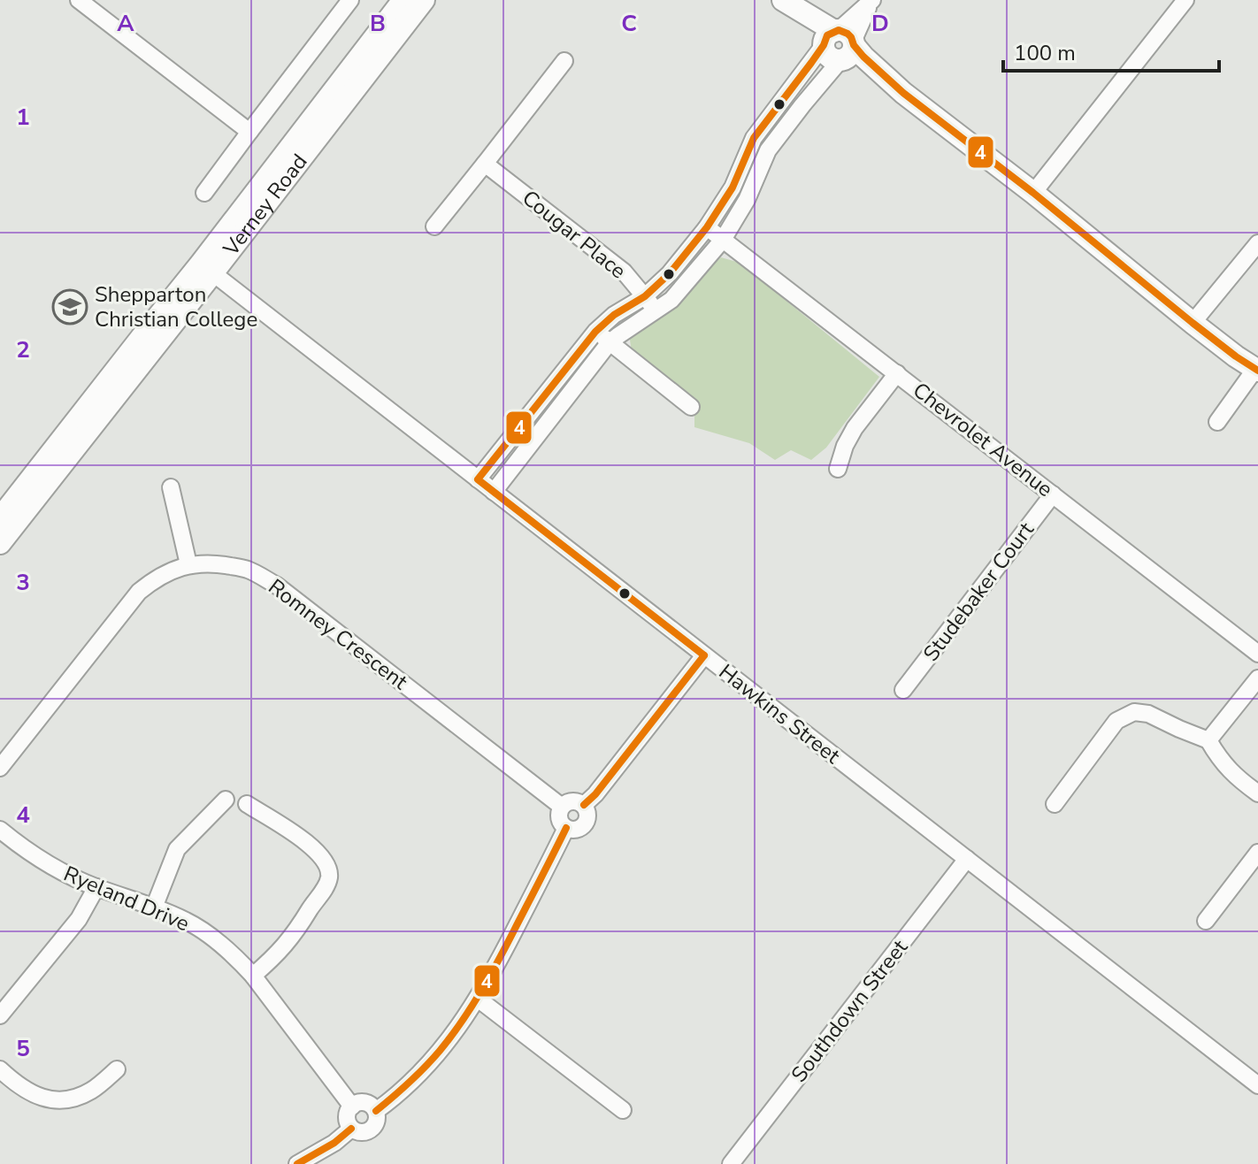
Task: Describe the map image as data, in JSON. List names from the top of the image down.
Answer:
{
  "streets": {
    "street": [
      "Verney Road",
      "Cougar Place",
      "Chevrolet Avenue",
      "Studebaker Court",
      "Romney Crescent",
      "Hawkins Street",
      "Ryeland Drive",
      "Southdown Street"
    ]
  },
  "crossings": [
    ["Verney Road", "Hawkins Street"],
    ["Chevrolet Avenue", "Studebaker Court"],
    ["Hawkins Street", "Southdown Street"]
  ],
  "places": {
    "school or university": ["Shepparton Christian College"]
  },
  "lines": ["transit line 4"],
  "scale_bar": "100 m",
  "grid": {
    "columns": [
      "A",
      "B",
      "C",
      "D"
    ],
    "rows": [
      "1",
      "2",
      "3",
      "4",
      "5"
    ]
  }
}
